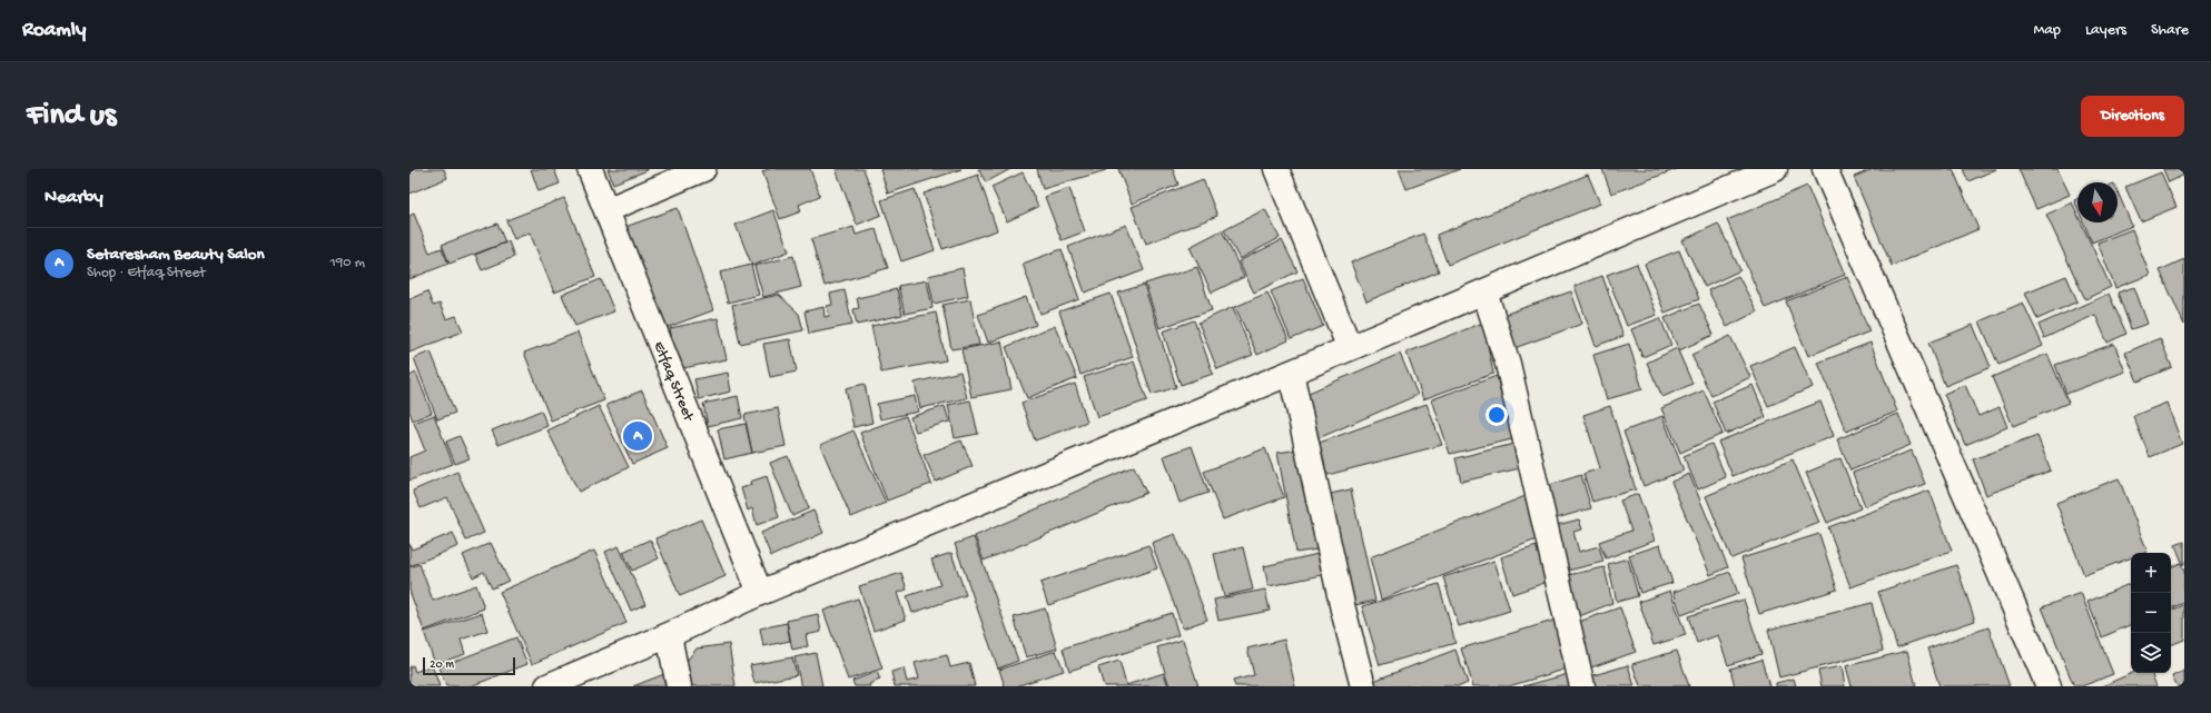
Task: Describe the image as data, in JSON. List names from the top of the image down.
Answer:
{
  "streets": {
    "street": ["Etfaq Street"]
  },
  "scale_bar": "20 m",
  "north": "bottom",
  "page": {
    "header": "Roamly",
    "nav": ["Map", "Layers", "Share"],
    "buttons": "Directions",
    "title": "Find us",
    "heading": "Nearby",
    "list": [
      {
        "mark": "A",
        "name": "Setaresham Beauty Salon",
        "note": "Shop · Etfaq Street",
        "value": "190 m"
      }
    ],
    "pins": "A",
    "map_buttons": ["+", "−"],
    "scale": "20 m"
  }
}
